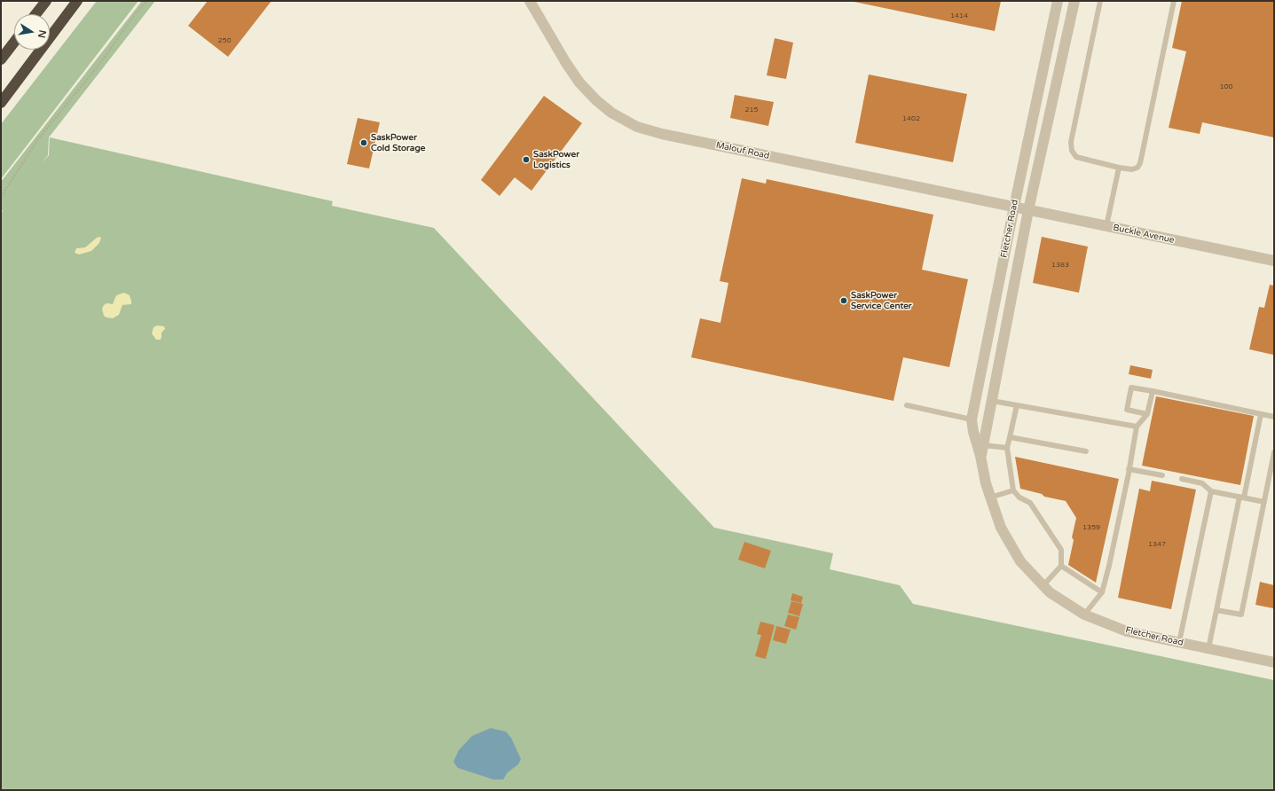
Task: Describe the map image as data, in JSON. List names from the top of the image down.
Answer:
{
  "streets": {
    "street": ["Malouf Road", "Fletcher Road", "Buckle Avenue"]
  },
  "crossings": [
    ["Malouf Road", "Fletcher Road"],
    ["Malouf Road", "Buckle Avenue"],
    ["Fletcher Road", "Buckle Avenue"]
  ],
  "places": ["SaskPower Cold Storage", "SaskPower Logistics", "SaskPower Service Center"],
  "house_numbers": [
    "1414",
    "250",
    "100",
    "215",
    "1402",
    "1383",
    "1359",
    "1347"
  ],
  "north": "right"
}
